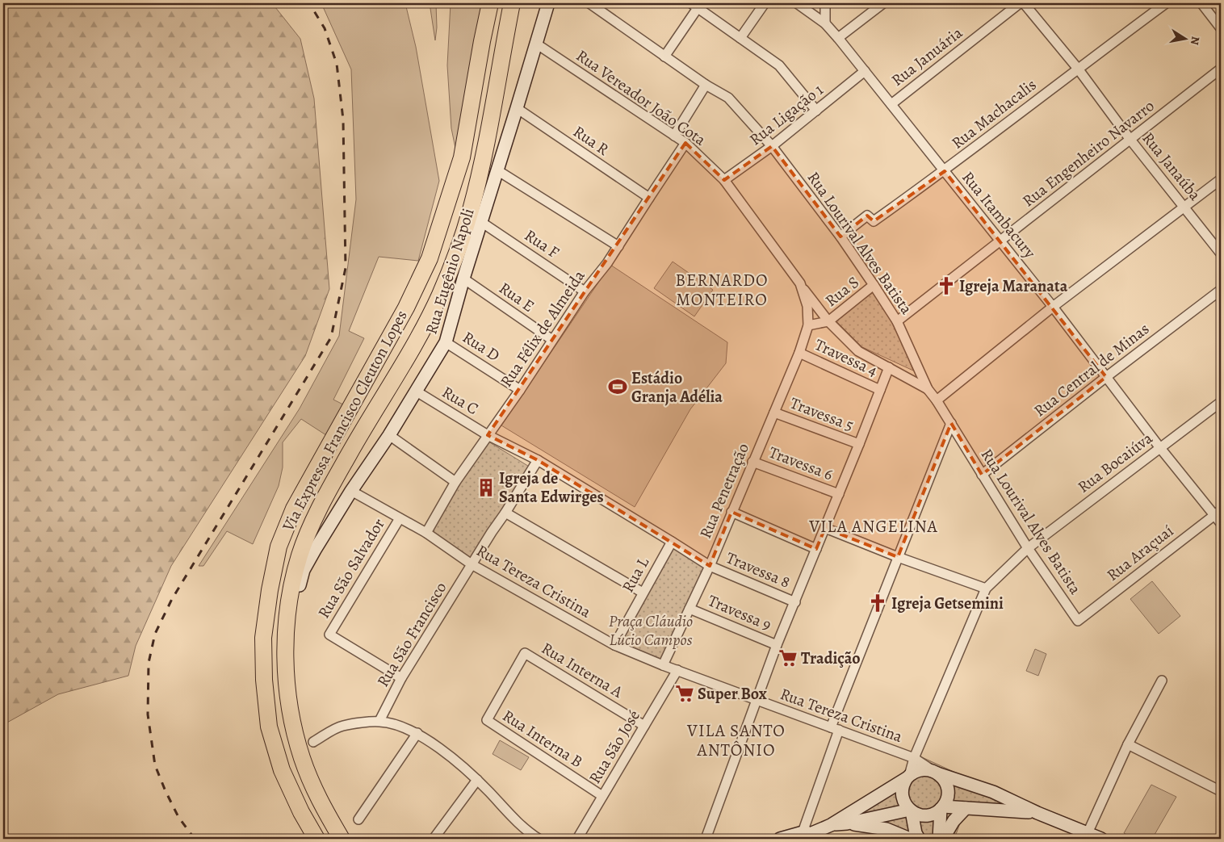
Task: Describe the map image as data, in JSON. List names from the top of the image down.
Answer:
{
  "streets": {
    "highway": ["Via Expressa Francisco Cleuton Lopes"],
    "street": [
      "Rua Januária",
      "Rua Vereador João Cota",
      "Rua Machacalis",
      "Rua Ligação 1",
      "Rua R",
      "Rua Engenheiro Navarro",
      "Rua Janaúba",
      "Rua Itambacury",
      "Rua Lourival Alves Batista",
      "Rua F",
      "Rua Eugênio Napoli",
      "Rua S",
      "Rua E",
      "Rua Félix de Almeida",
      "Rua D",
      "Travessa 4",
      "Rua Central de Minas",
      "Rua C",
      "Travessa 5",
      "Rua Bocaiúva",
      "Travessa 6",
      "Rua Penetração",
      "Rua Araçuaí",
      "Rua São Salvador",
      "Travessa 8",
      "Rua L",
      "Rua Tereza Cristina",
      "Travessa 9",
      "Rua São Francisco",
      "Rua Interna A",
      "Rua Interna B",
      "Rua São José"
    ]
  },
  "crossings": [
    ["Rua Januária", "Rua Itambacury"],
    ["Rua Vereador João Cota", "Rua Ligação 1"],
    ["Rua Vereador João Cota", "Rua Eugênio Napoli"],
    ["Rua Vereador João Cota", "Rua Félix de Almeida"],
    ["Rua Vereador João Cota", "Rua Penetração"],
    ["Rua Machacalis", "Rua Janaúba"],
    ["Rua Machacalis", "Rua Itambacury"],
    ["Rua Machacalis", "Rua Lourival Alves Batista"],
    ["Rua Ligação 1", "Rua Itambacury"],
    ["Rua Ligação 1", "Rua Lourival Alves Batista"],
    ["Rua R", "Rua Eugênio Napoli"],
    ["Rua R", "Rua Félix de Almeida"],
    ["Rua Engenheiro Navarro", "Rua Janaúba"],
    ["Rua Engenheiro Navarro", "Rua Itambacury"],
    ["Rua Engenheiro Navarro", "Rua Lourival Alves Batista"],
    ["Rua Itambacury", "Rua Central de Minas"],
    ["Rua Itambacury", "Rua Bocaiúva"],
    ["Rua Itambacury", "Rua Araçuaí"],
    ["Rua Lourival Alves Batista", "Rua S"],
    ["Rua Lourival Alves Batista", "Rua Central de Minas"],
    ["Rua Lourival Alves Batista", "Rua Bocaiúva"],
    ["Rua Lourival Alves Batista", "Rua Araçuaí"],
    ["Rua F", "Rua Eugênio Napoli"],
    ["Rua F", "Rua Félix de Almeida"],
    ["Rua Eugênio Napoli", "Rua E"],
    ["Rua Eugênio Napoli", "Rua D"],
    ["Rua Eugênio Napoli", "Rua C"],
    ["Rua Eugênio Napoli", "Via Expressa Francisco Cleuton Lopes"],
    ["Rua Eugênio Napoli", "Rua Tereza Cristina"],
    ["Rua E", "Rua Félix de Almeida"],
    ["Rua Félix de Almeida", "Rua D"],
    ["Rua Félix de Almeida", "Rua C"],
    ["Rua Félix de Almeida", "Rua Tereza Cristina"],
    ["Travessa 4", "Rua Penetração"],
    ["Rua C", "Travessa 8"],
    ["Rua C", "Rua São Francisco"],
    ["Travessa 5", "Rua Penetração"],
    ["Travessa 6", "Rua Penetração"],
    ["Rua Penetração", "Travessa 8"],
    ["Rua Penetração", "Rua Tereza Cristina"],
    ["Rua Penetração", "Travessa 9"],
    ["Rua São Salvador", "Rua Tereza Cristina"],
    ["Rua São Salvador", "Rua São Francisco"],
    ["Travessa 8", "Rua L"],
    ["Travessa 8", "Rua São Francisco"],
    ["Rua L", "Rua Tereza Cristina"],
    ["Rua Tereza Cristina", "Rua São Francisco"],
    ["Rua Tereza Cristina", "Rua São José"],
    ["Rua Interna A", "Rua Interna B"],
    ["Rua Interna A", "Rua São José"],
    ["Rua Interna B", "Rua São José"]
  ],
  "districts": ["BERNARDO MONTEIRO", "VILA ANGELINA", "VILA SANTO ANTÔNIO"],
  "parks": ["Praça Cláudio Lúcio Campos"],
  "places": {
    "church": ["Igreja Maranata", "Igreja Getsemini"],
    "sports": ["Estádio Granja Adélia"],
    "building": ["Igreja de Santa Edwirges"],
    "supermarket": ["Tradição", "Super Box"]
  },
  "north": "right"
}
